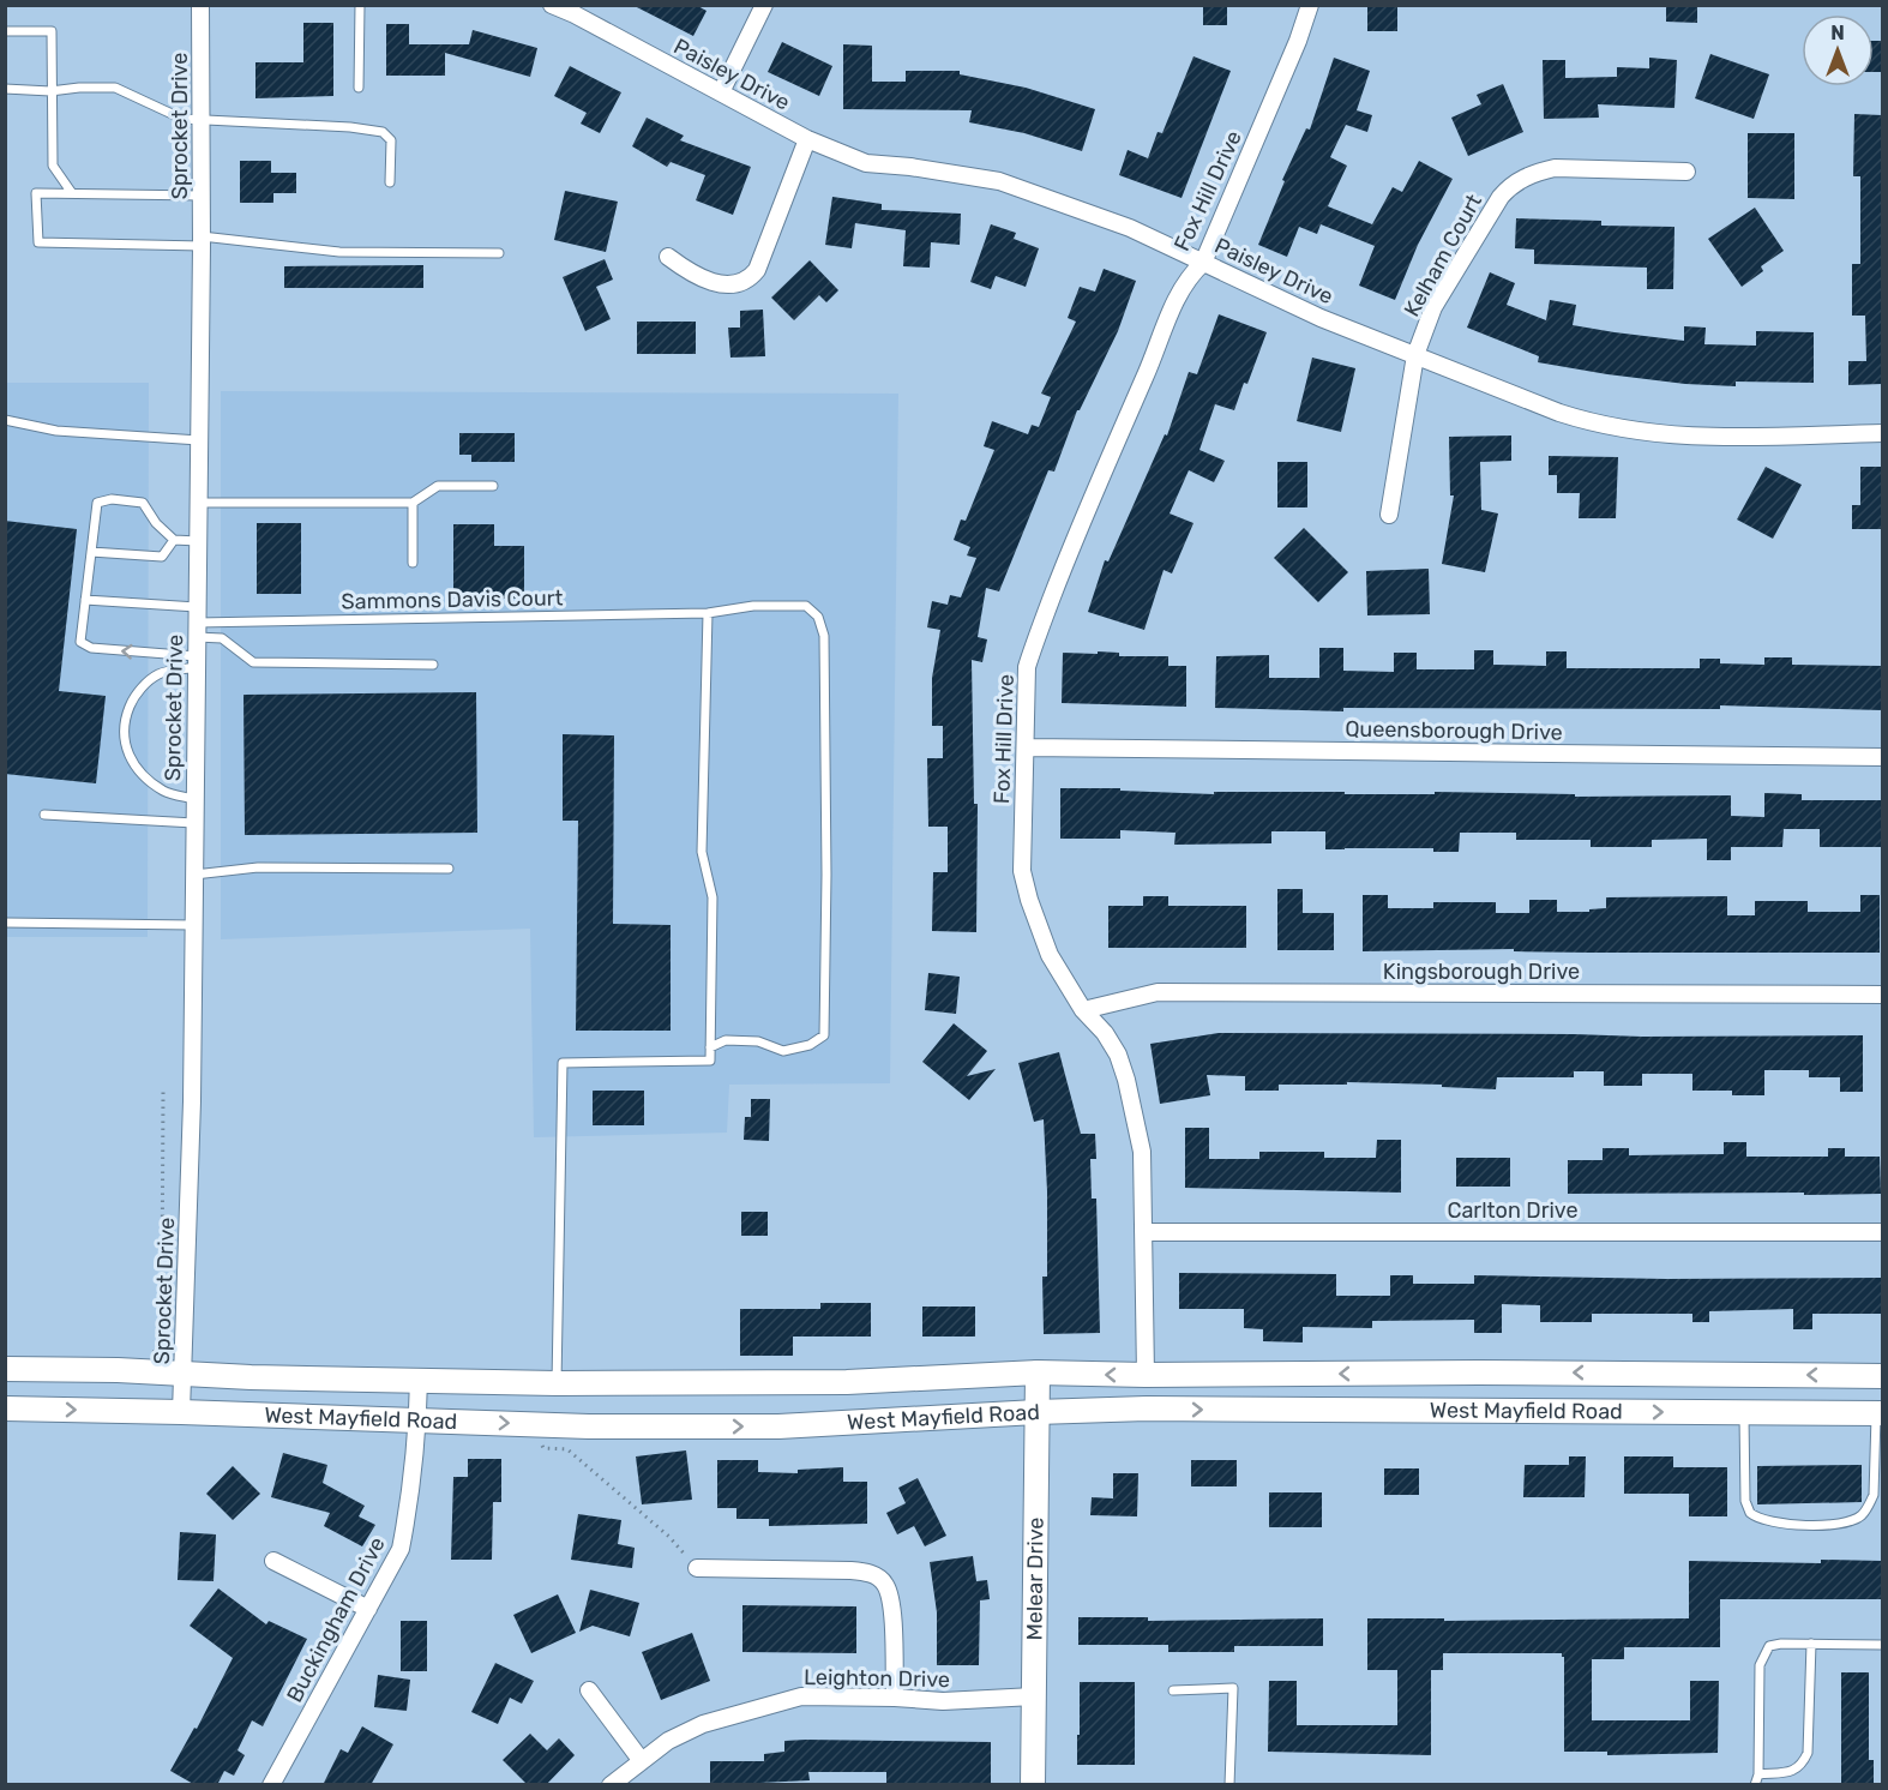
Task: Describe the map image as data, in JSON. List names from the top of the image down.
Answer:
{
  "streets": {
    "main road": ["West Mayfield Road", "Melear Drive"],
    "street": [
      "Paisley Drive",
      "Sprocket Drive",
      "Fox Hill Drive",
      "Kelham Court",
      "Queensborough Drive",
      "Kingsborough Drive",
      "Carlton Drive",
      "Buckingham Drive",
      "Leighton Drive"
    ],
    "lane": ["Sammons Davis Court"]
  },
  "crossings": [
    ["Paisley Drive", "Fox Hill Drive"],
    ["Paisley Drive", "Kelham Court"],
    ["Sprocket Drive", "Sammons Davis Court"],
    ["Sprocket Drive", "West Mayfield Road"],
    ["Fox Hill Drive", "Queensborough Drive"],
    ["Fox Hill Drive", "Kingsborough Drive"],
    ["Fox Hill Drive", "Carlton Drive"],
    ["Fox Hill Drive", "West Mayfield Road"],
    ["West Mayfield Road", "Melear Drive"],
    ["West Mayfield Road", "Buckingham Drive"],
    ["Melear Drive", "Leighton Drive"]
  ],
  "north": "top"
}
